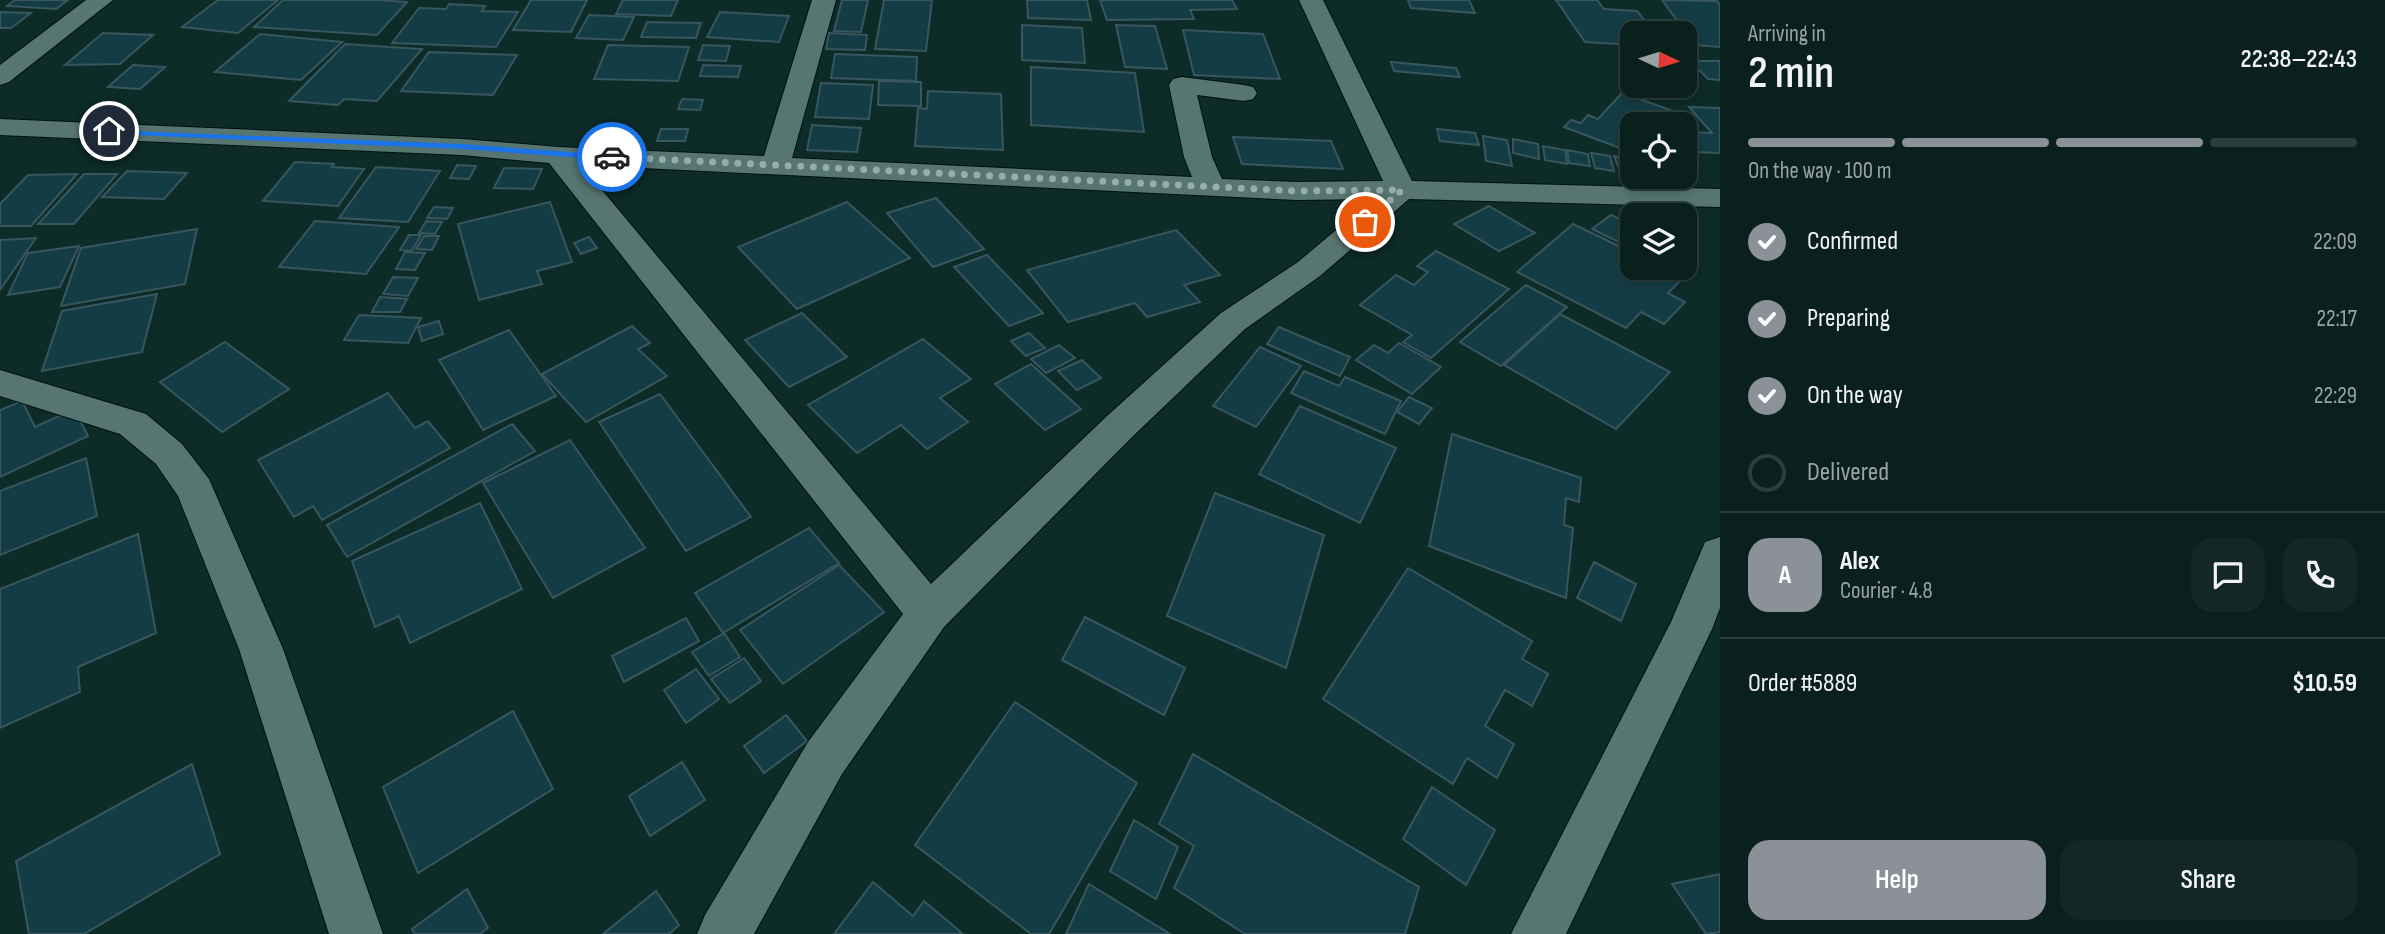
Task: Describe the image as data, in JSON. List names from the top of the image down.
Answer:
{
  "north": "right",
  "page": {
    "heading": ["2 min", "Arriving in", "22:38–22:43"],
    "panel": [
      "Alex",
      "Courier · 4.8",
      "Order #5889",
      "$10.59"
    ],
    "bar": "On the way · 100 m",
    "list": [
      ["Confirmed", "22:09"],
      ["Preparing", "22:17"],
      ["On the way", "22:29"],
      "Delivered"
    ],
    "round": "A",
    "buttons": ["Help", "Share"]
  }
}
